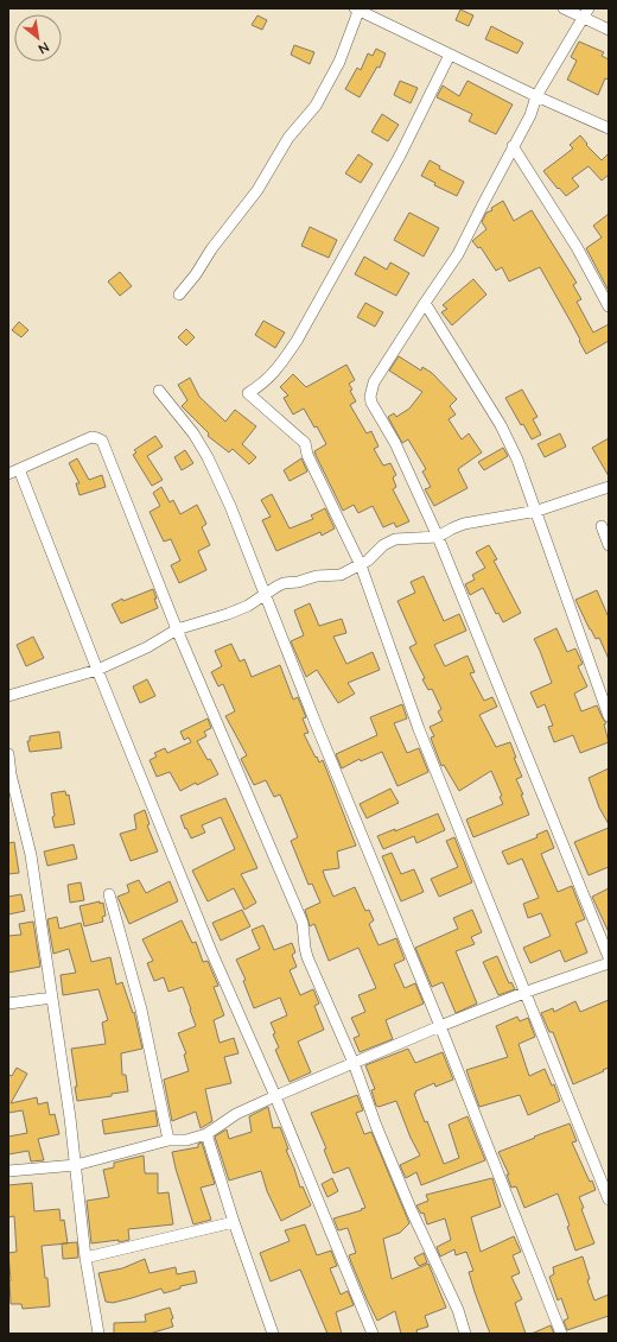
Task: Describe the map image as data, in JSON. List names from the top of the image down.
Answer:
{
  "north": "bottom right"
}
